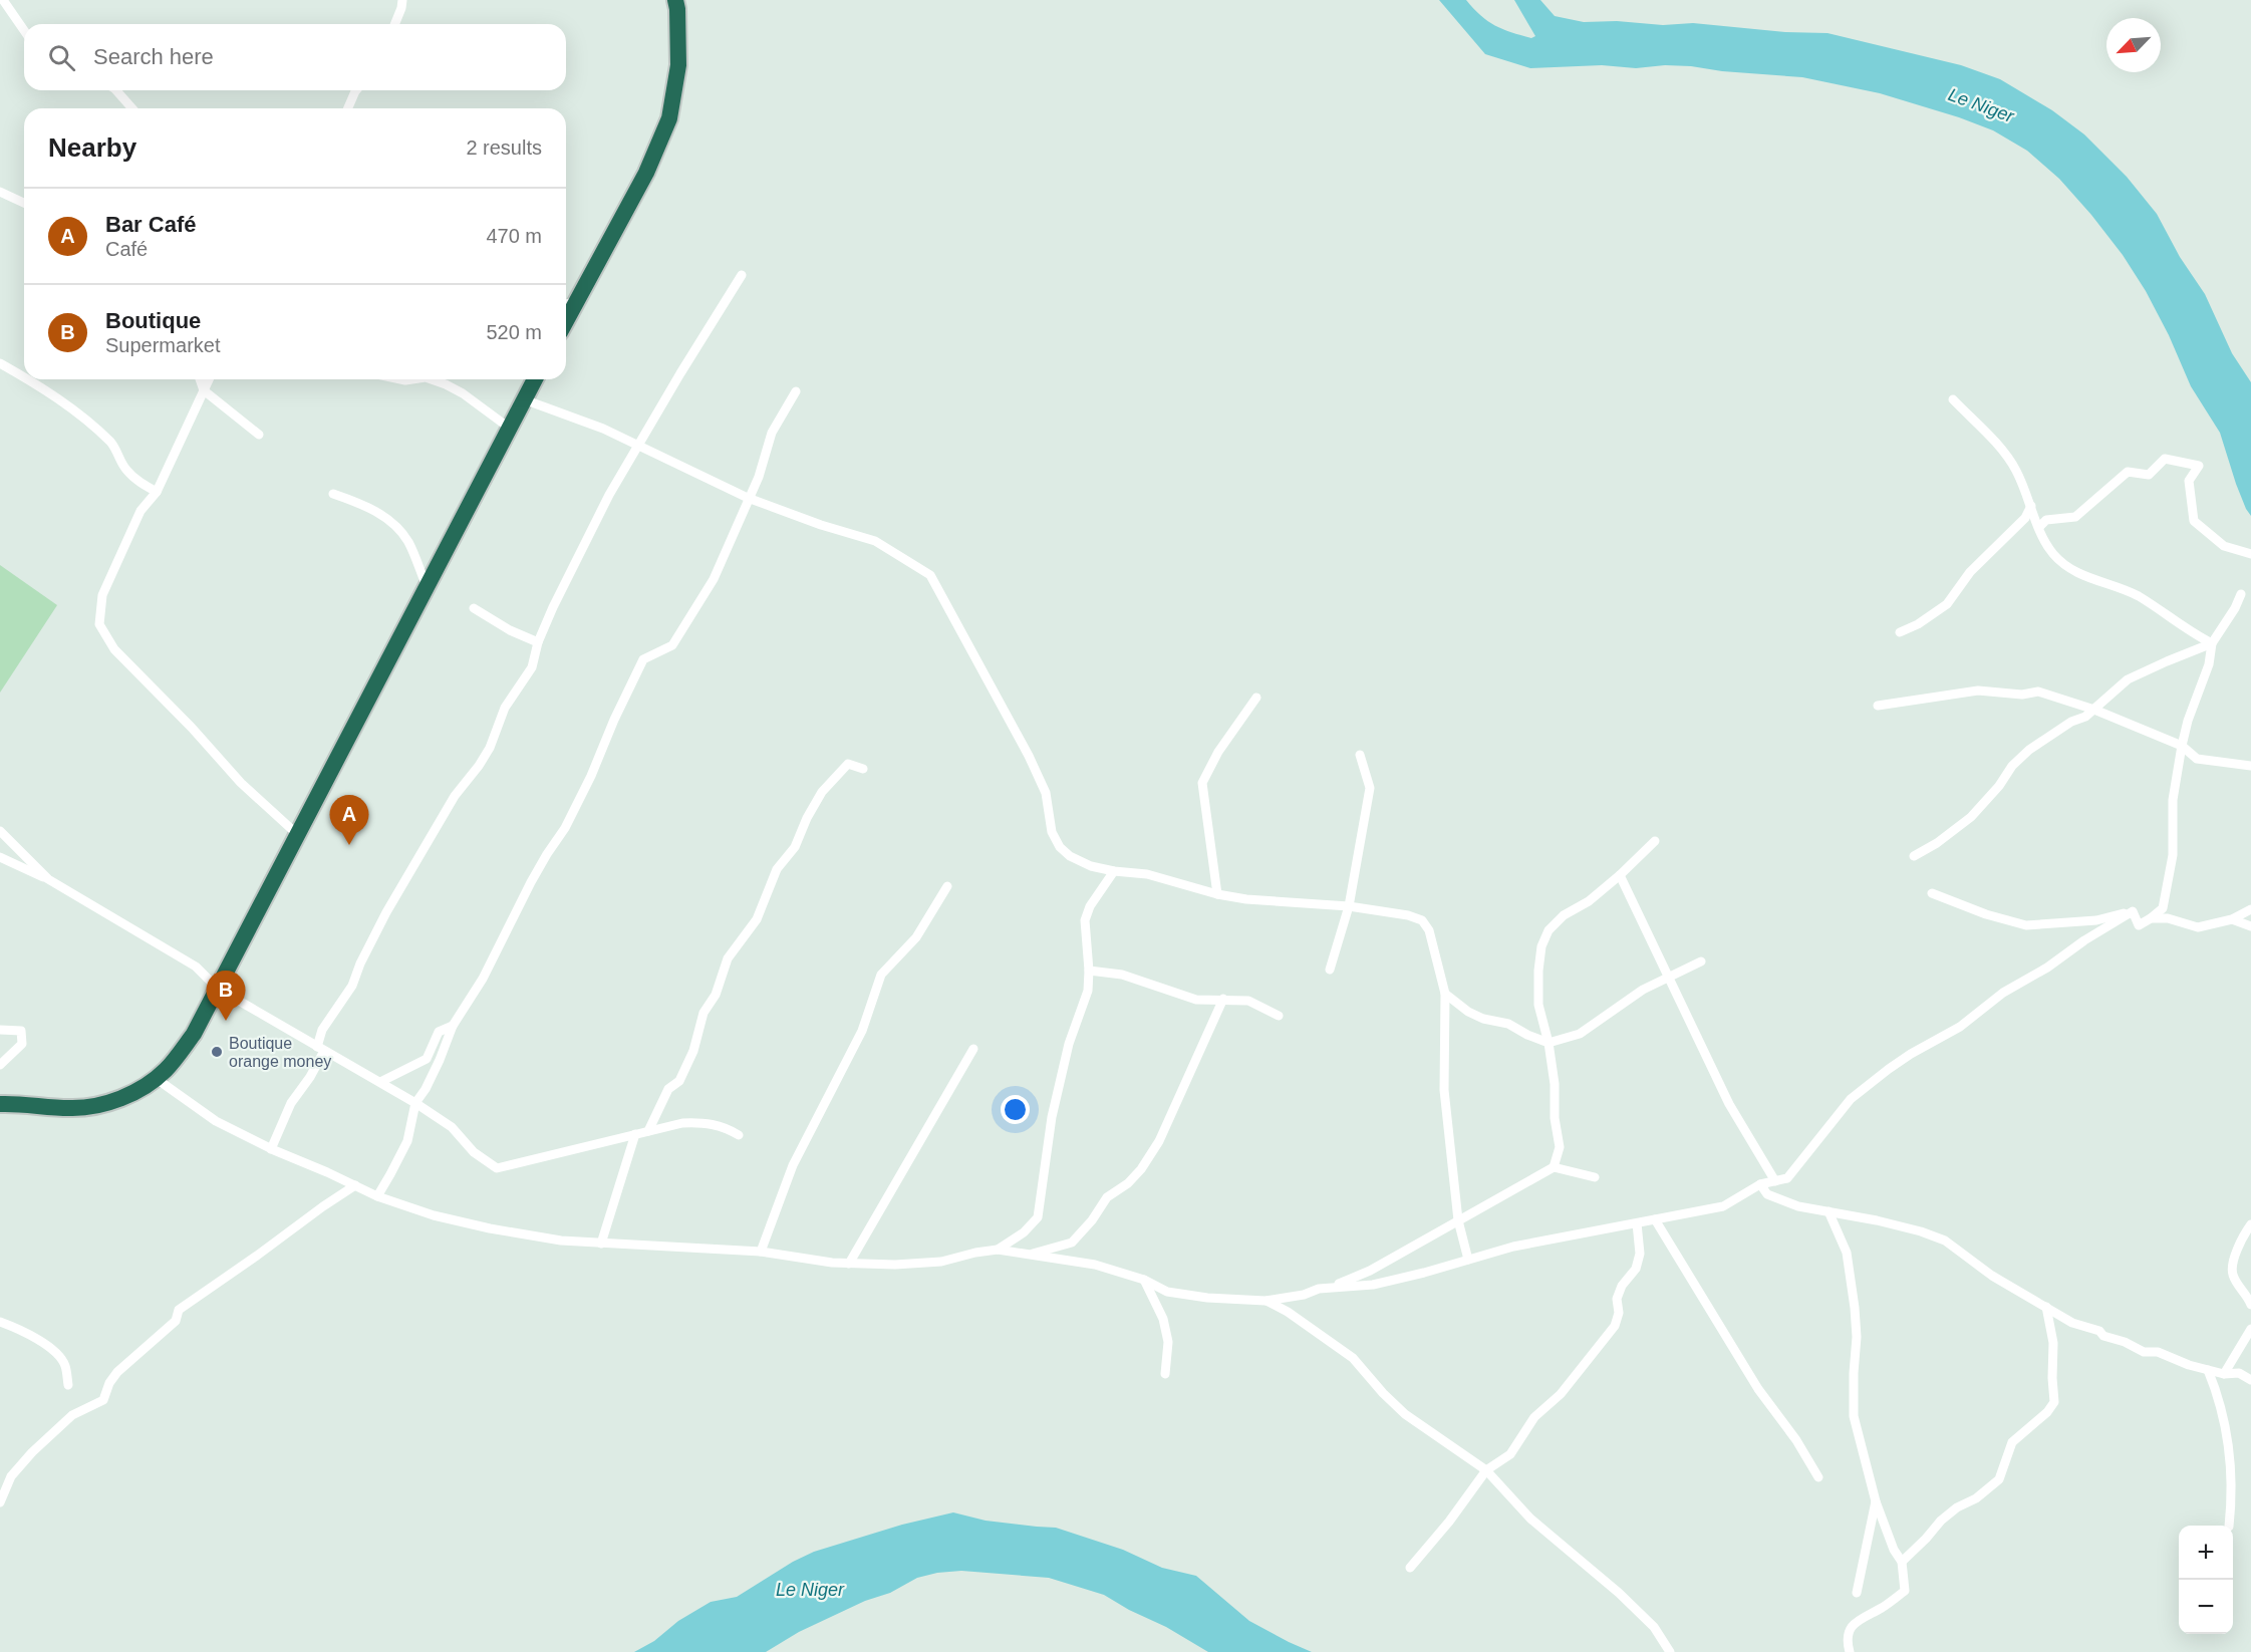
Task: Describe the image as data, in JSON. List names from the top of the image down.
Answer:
{
  "water": ["Le Niger"],
  "places": ["Boutique orange money"],
  "north": "bottom left",
  "page": {
    "search": "Search here",
    "heading": ["Nearby", "2 results"],
    "list": [
      {
        "mark": "A",
        "name": "Bar Café",
        "note": "Café",
        "value": "470 m"
      },
      {
        "mark": "B",
        "name": "Boutique",
        "note": "Supermarket",
        "value": "520 m"
      }
    ],
    "pins": ["A", "B"],
    "map_buttons": ["+", "−"]
  }
}
